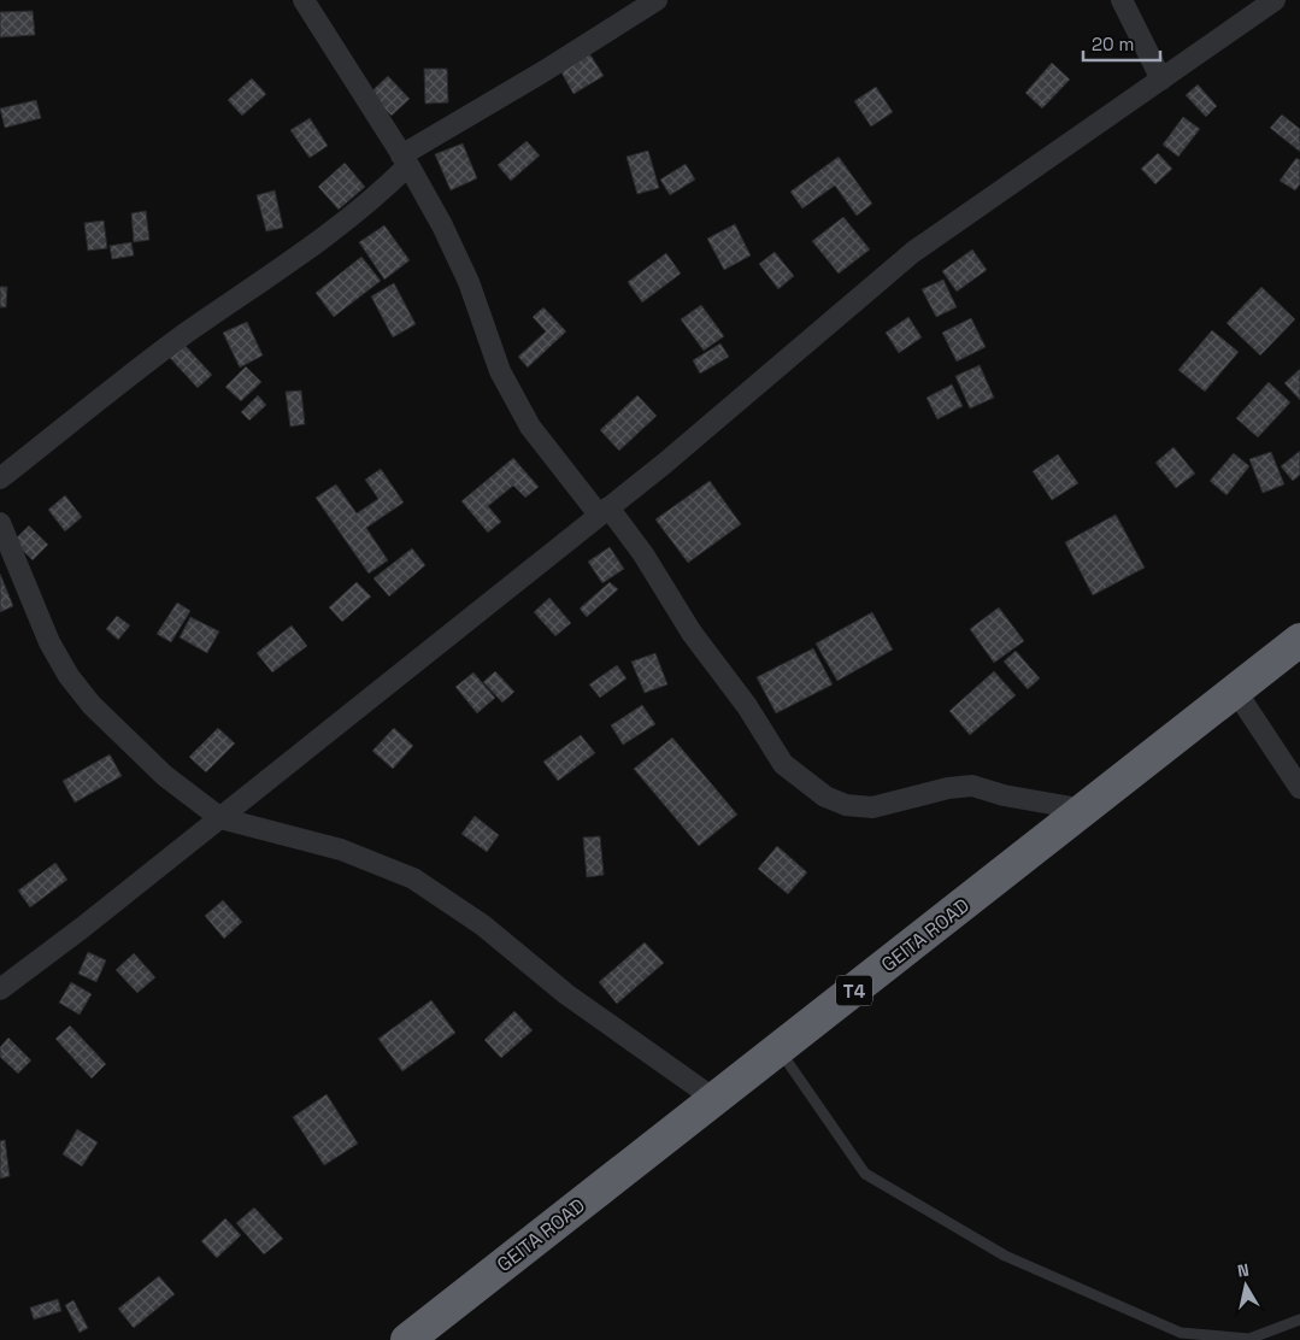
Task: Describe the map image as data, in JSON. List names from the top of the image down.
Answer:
{
  "streets": {
    "highway": ["GEITA ROAD", "T4"]
  },
  "scale_bar": "20 m",
  "north": "top"
}
